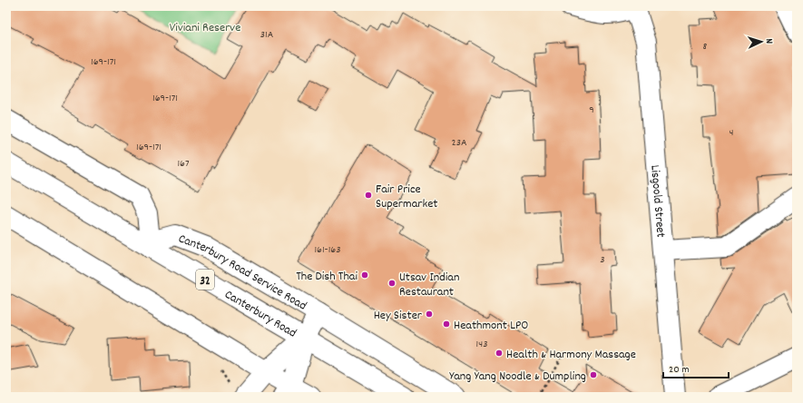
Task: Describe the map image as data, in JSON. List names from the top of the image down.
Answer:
{
  "streets": {
    "main road": [
      "Lisgoold Street",
      "Canterbury Road Service Road",
      "32",
      "Canterbury Road"
    ]
  },
  "crossings": [
    ["Canterbury Road Service Road", "Canterbury Road"]
  ],
  "parks": ["Viviani Reserve"],
  "places": [
    "Fair Price Supermarket",
    "The Dish Thai",
    "Utsav Indian Restaurant",
    "Hey Sister",
    "Heathmont LPO",
    "Health & Harmony Massage",
    "Yang Yang Noodle & Dumpling"
  ],
  "house_numbers": [
    "31A",
    "8",
    "169-171",
    "169-171",
    "9",
    "4",
    "23A",
    "169-171",
    "167",
    "161-163",
    "3",
    "143"
  ],
  "scale_bar": "20 m",
  "north": "right"
}
